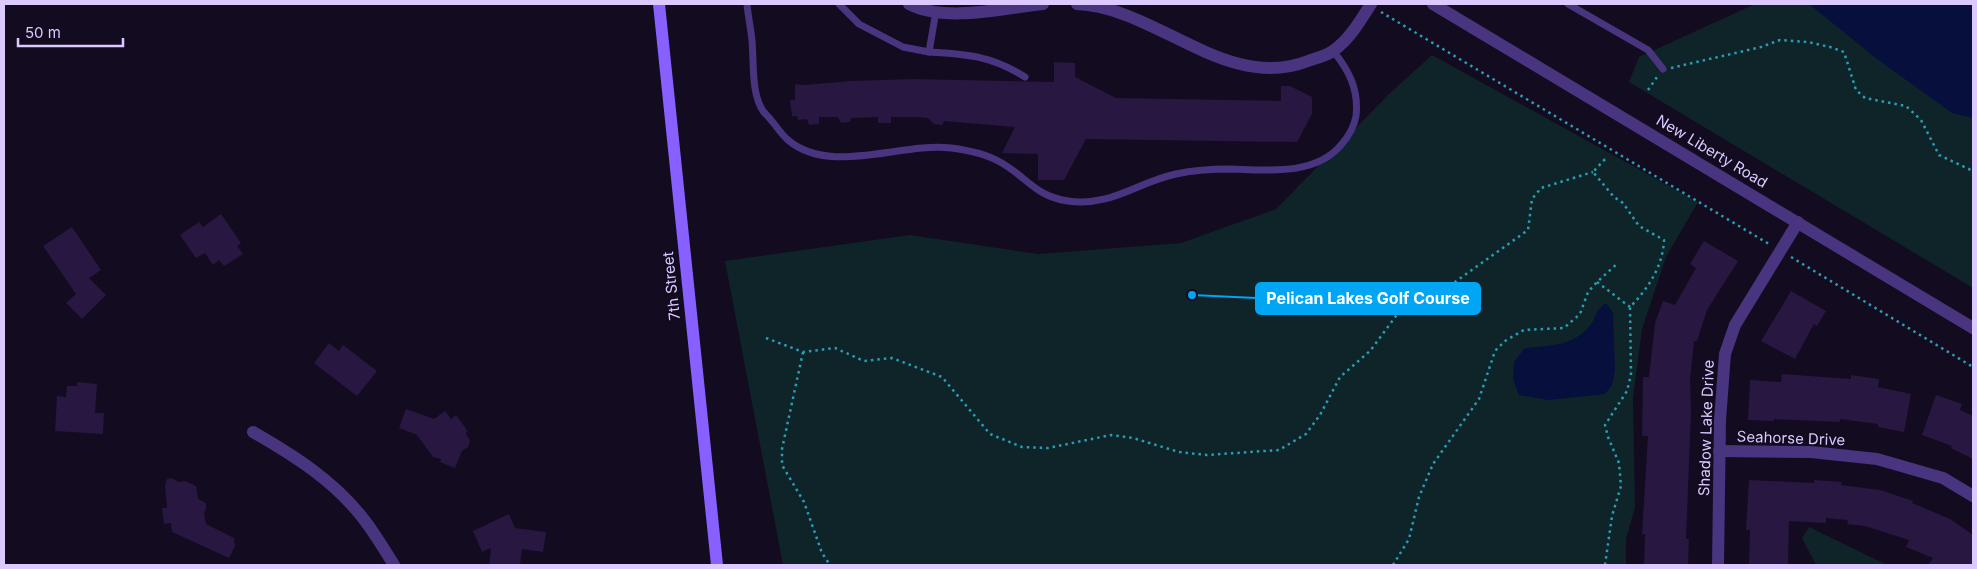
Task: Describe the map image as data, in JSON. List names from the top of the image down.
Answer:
{
  "streets": {
    "street": [
      "New Liberty Road",
      "7th Street",
      "Shadow Lake Drive",
      "Seahorse Drive"
    ]
  },
  "crossings": [
    ["New Liberty Road", "Shadow Lake Drive"],
    ["Shadow Lake Drive", "Seahorse Drive"]
  ],
  "places": ["Pelican Lakes Golf Course"],
  "scale_bar": "50 m"
}
